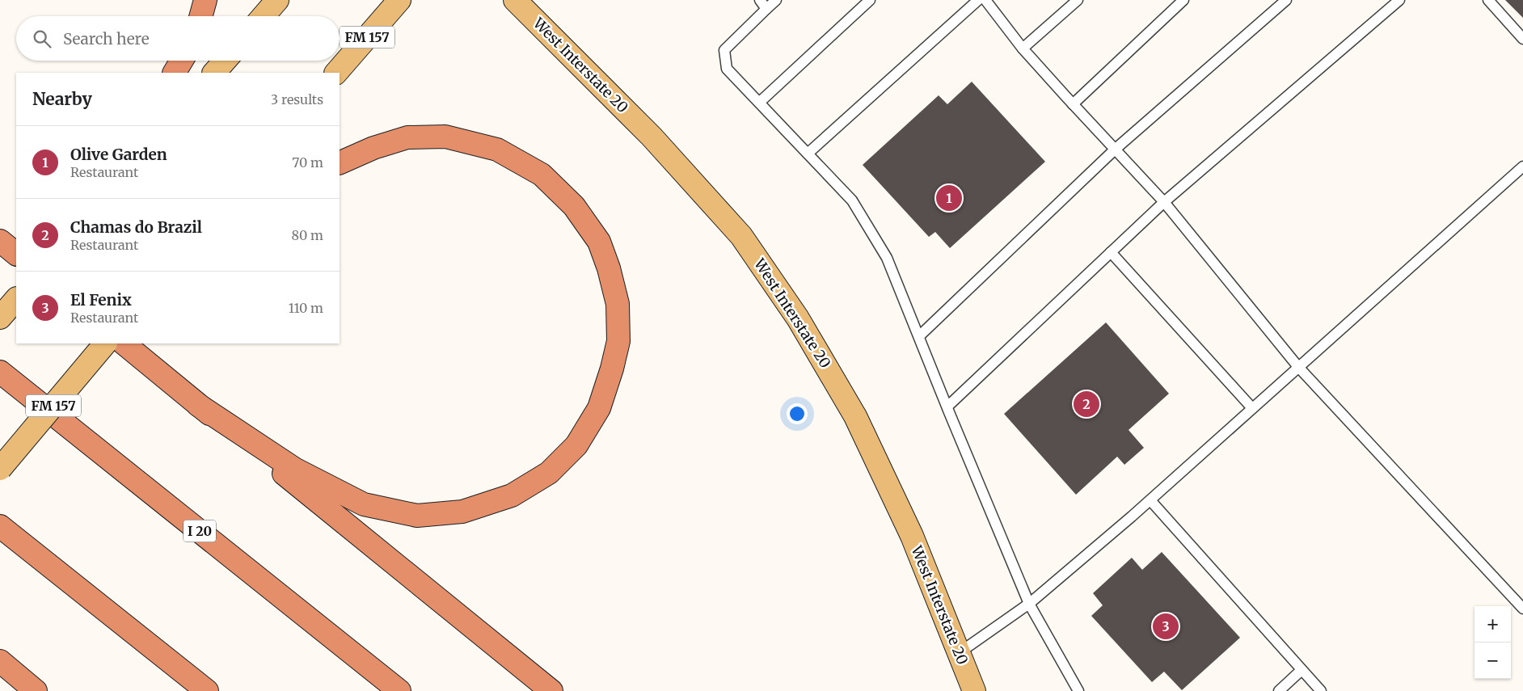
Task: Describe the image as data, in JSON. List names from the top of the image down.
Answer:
{
  "streets": {
    "highway": ["I 20"],
    "main road": ["FM 157", "West Interstate 20"]
  },
  "page": {
    "search": "Search here",
    "heading": ["Nearby", "3 results"],
    "list": [
      {
        "mark": "1",
        "name": "Olive Garden",
        "note": "Restaurant",
        "value": "70 m"
      },
      {
        "mark": "2",
        "name": "Chamas do Brazil",
        "note": "Restaurant",
        "value": "80 m"
      },
      {
        "mark": "3",
        "name": "El Fenix",
        "note": "Restaurant",
        "value": "110 m"
      }
    ],
    "pins": ["1", "2", "3"],
    "map_buttons": ["+", "−"]
  }
}
